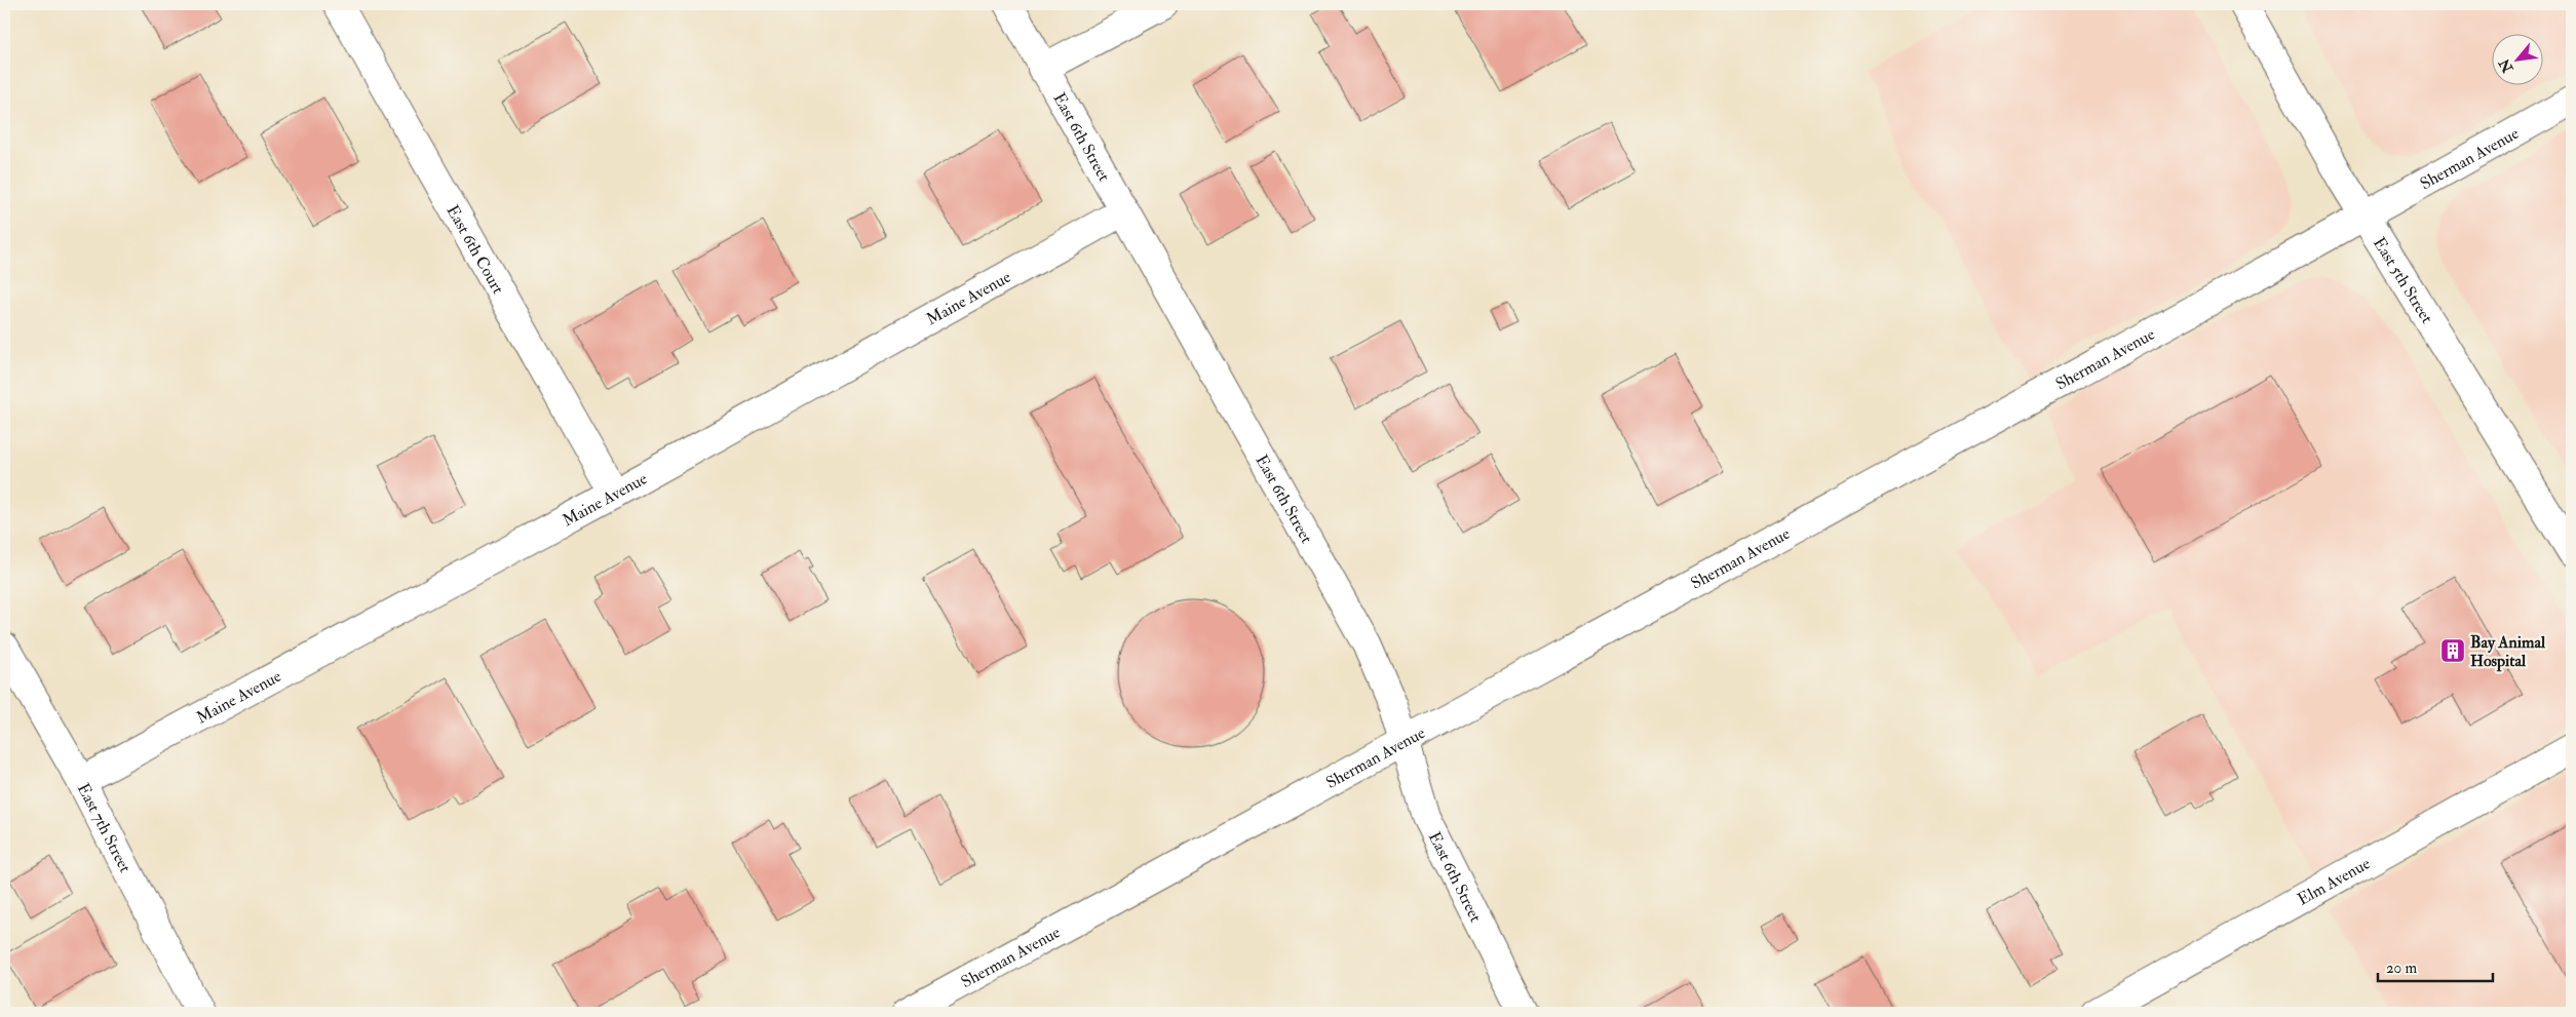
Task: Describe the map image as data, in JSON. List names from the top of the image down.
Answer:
{
  "streets": {
    "street": [
      "East 6th Street",
      "Sherman Avenue",
      "East 6th Court",
      "East 5th Street",
      "Maine Avenue",
      "East 7th Street",
      "Elm Avenue"
    ]
  },
  "crossings": [
    ["East 6th Street", "Sherman Avenue"],
    ["East 6th Street", "Maine Avenue"],
    ["Sherman Avenue", "East 5th Street"],
    ["East 6th Court", "Maine Avenue"],
    ["Maine Avenue", "East 7th Street"]
  ],
  "places": {
    "building": ["Bay Animal Hospital"]
  },
  "scale_bar": "20 m",
  "north": "bottom left"
}
